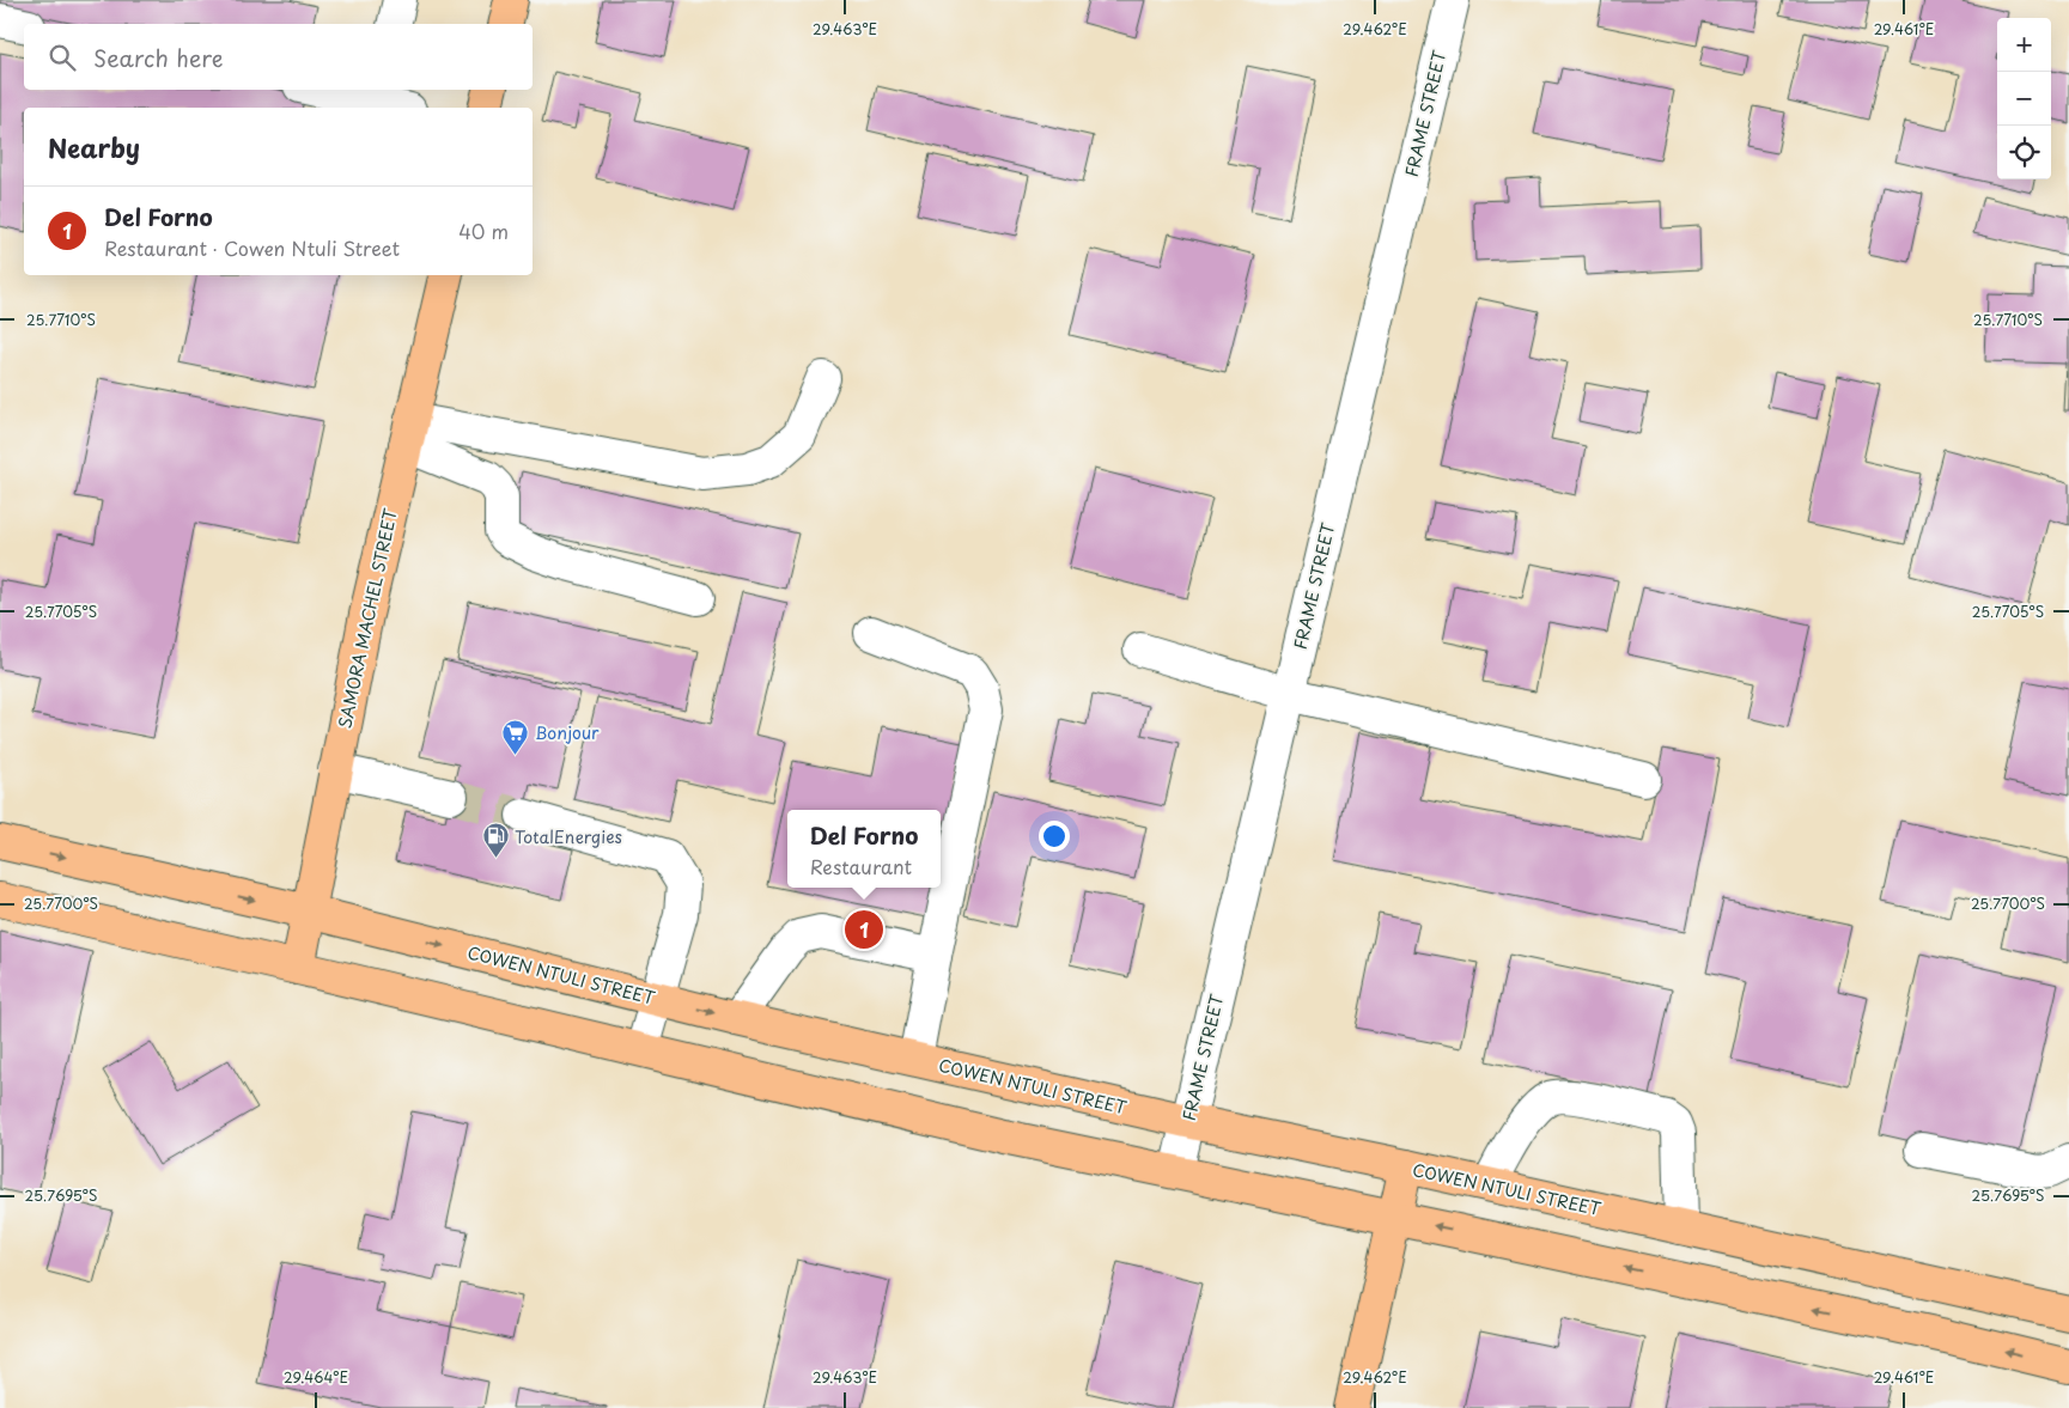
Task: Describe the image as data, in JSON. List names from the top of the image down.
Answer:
{
  "streets": {
    "main road": ["SAMORA MACHEL STREET", "COWEN NTULI STREET"],
    "street": ["FRAME STREET"]
  },
  "crossings": [
    ["FRAME STREET", "COWEN NTULI STREET"],
    ["SAMORA MACHEL STREET", "COWEN NTULI STREET"]
  ],
  "places": {
    "supermarket": ["Bonjour"],
    "fuel station": ["TotalEnergies"]
  },
  "page": {
    "map_buttons": ["+", "−"],
    "search": "Search here",
    "heading": "Nearby",
    "list": [
      {
        "mark": "1",
        "name": "Del Forno",
        "note": "Restaurant · Cowen Ntuli Street",
        "value": "40 m"
      }
    ],
    "popup": ["Del Forno", "Restaurant"],
    "pins": "1"
  },
  "coordinates": [
    "29.463°E",
    "29.462°E",
    "29.461°E",
    "25.7710°S",
    "25.7705°S",
    "25.7700°S",
    "25.7695°S",
    "29.464°E"
  ]
}
